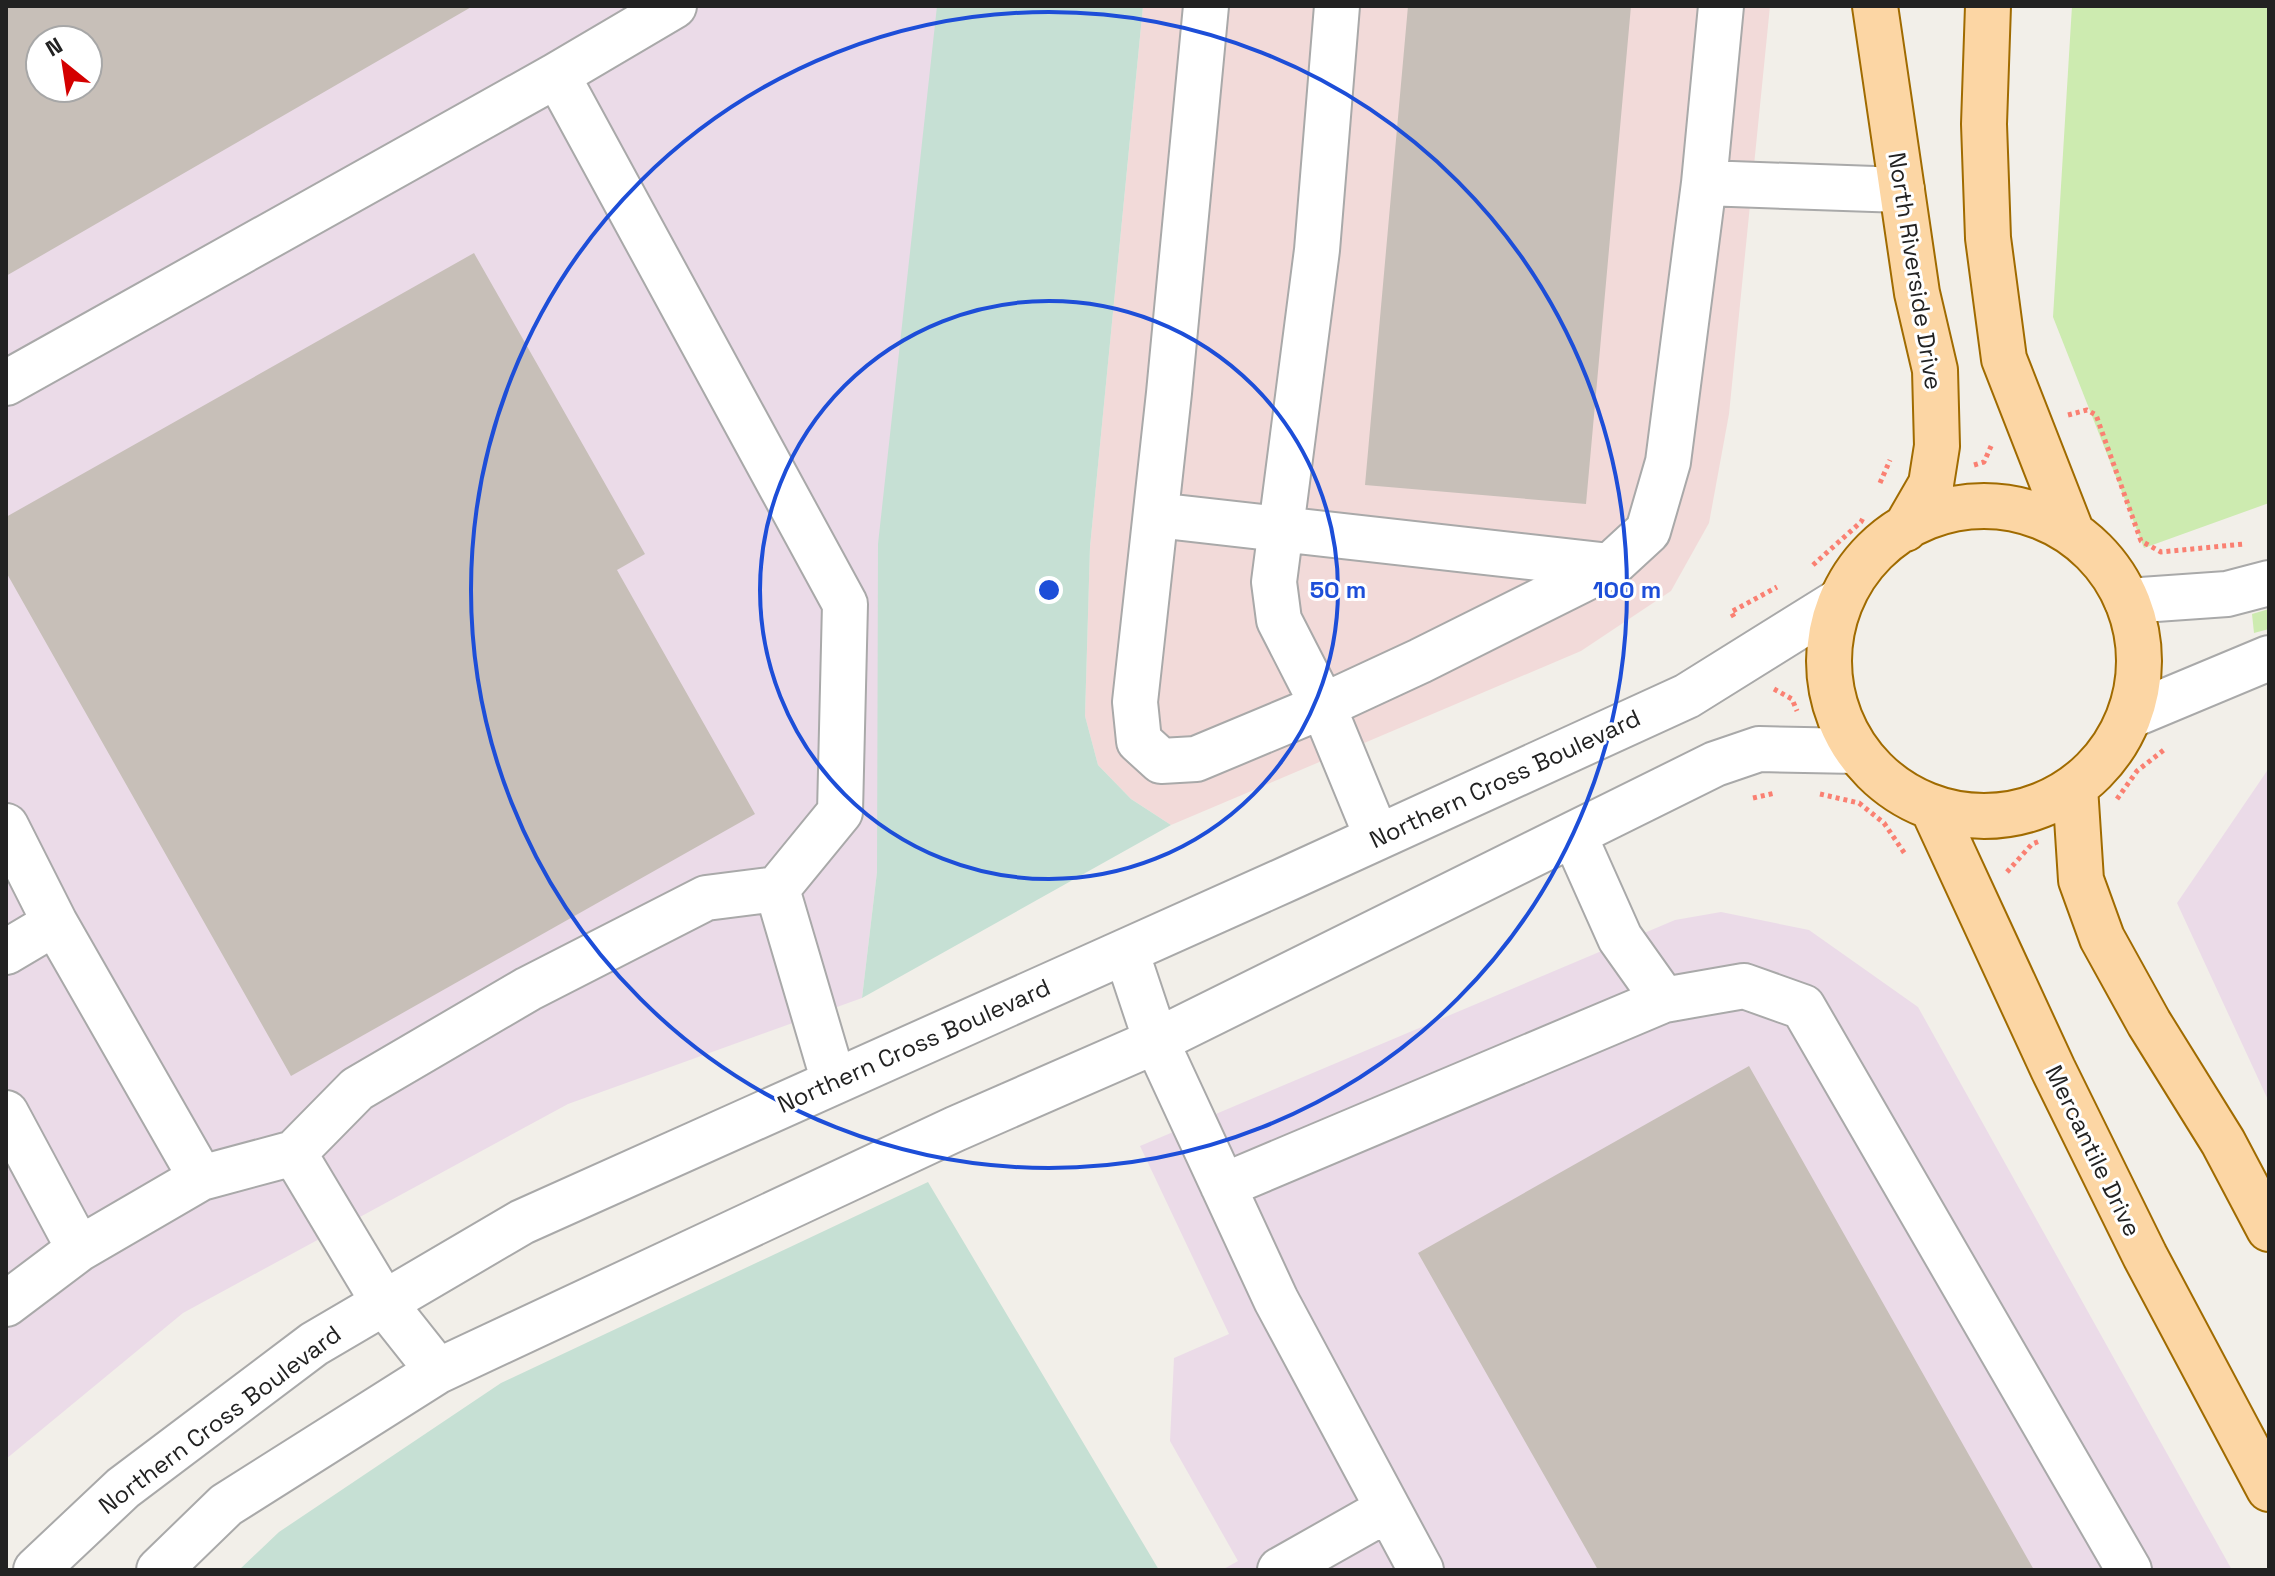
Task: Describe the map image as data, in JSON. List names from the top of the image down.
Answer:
{
  "streets": {
    "main road": ["North Riverside Drive", "Mercantile Drive"],
    "street": ["Northern Cross Boulevard"]
  },
  "north": "top left",
  "rings": ["50 m", "100 m"]
}
